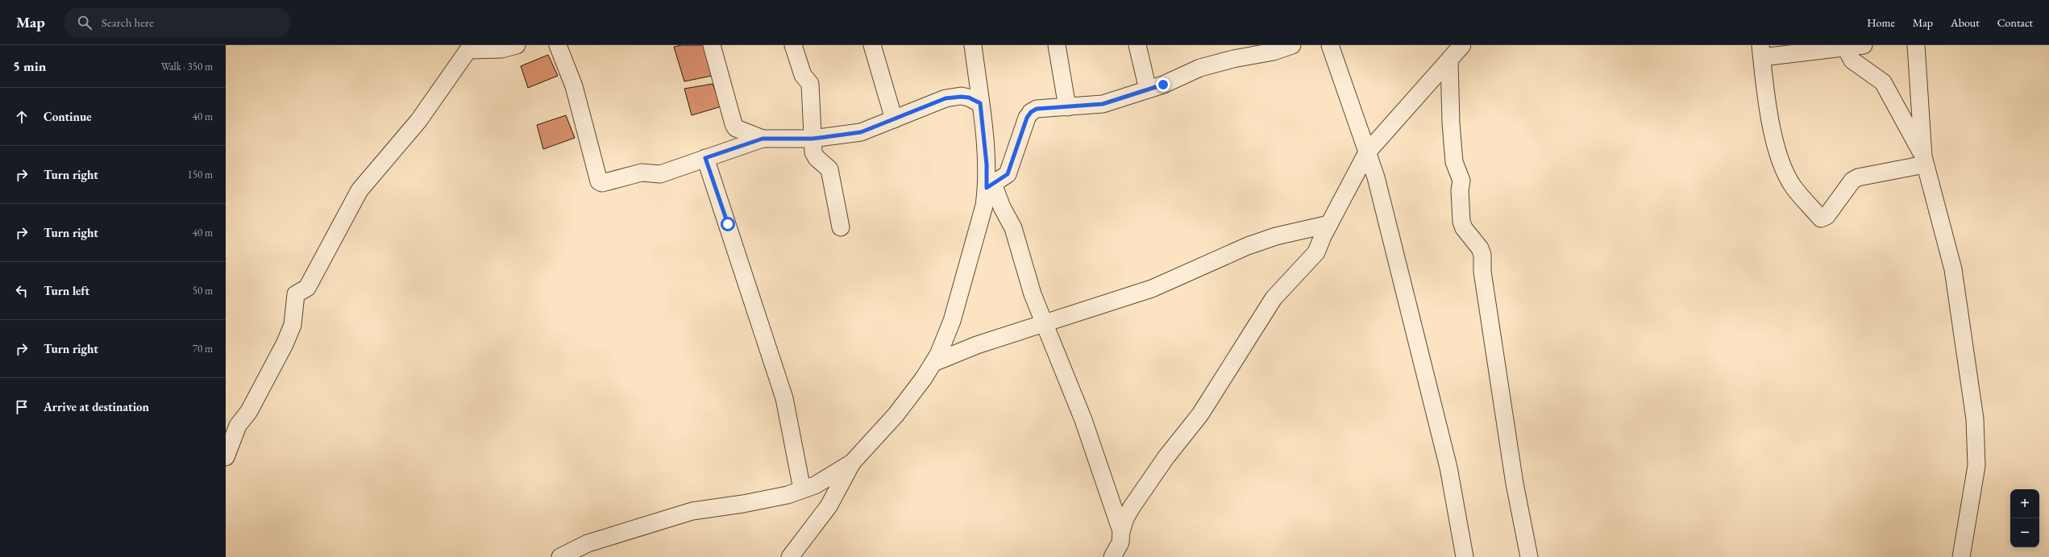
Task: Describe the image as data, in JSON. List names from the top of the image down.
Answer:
{
  "page": {
    "header": "Map",
    "search": "Search here",
    "nav": [
      "Home",
      "Map",
      "About",
      "Contact"
    ],
    "heading": ["5 min", "Walk · 350 m"],
    "list": [
      ["Continue", "40 m"],
      ["Turn right", "150 m"],
      ["Turn right", "40 m"],
      ["Turn left", "50 m"],
      ["Turn right", "70 m"],
      "Arrive at destination"
    ],
    "map_buttons": ["+", "−"]
  }
}
